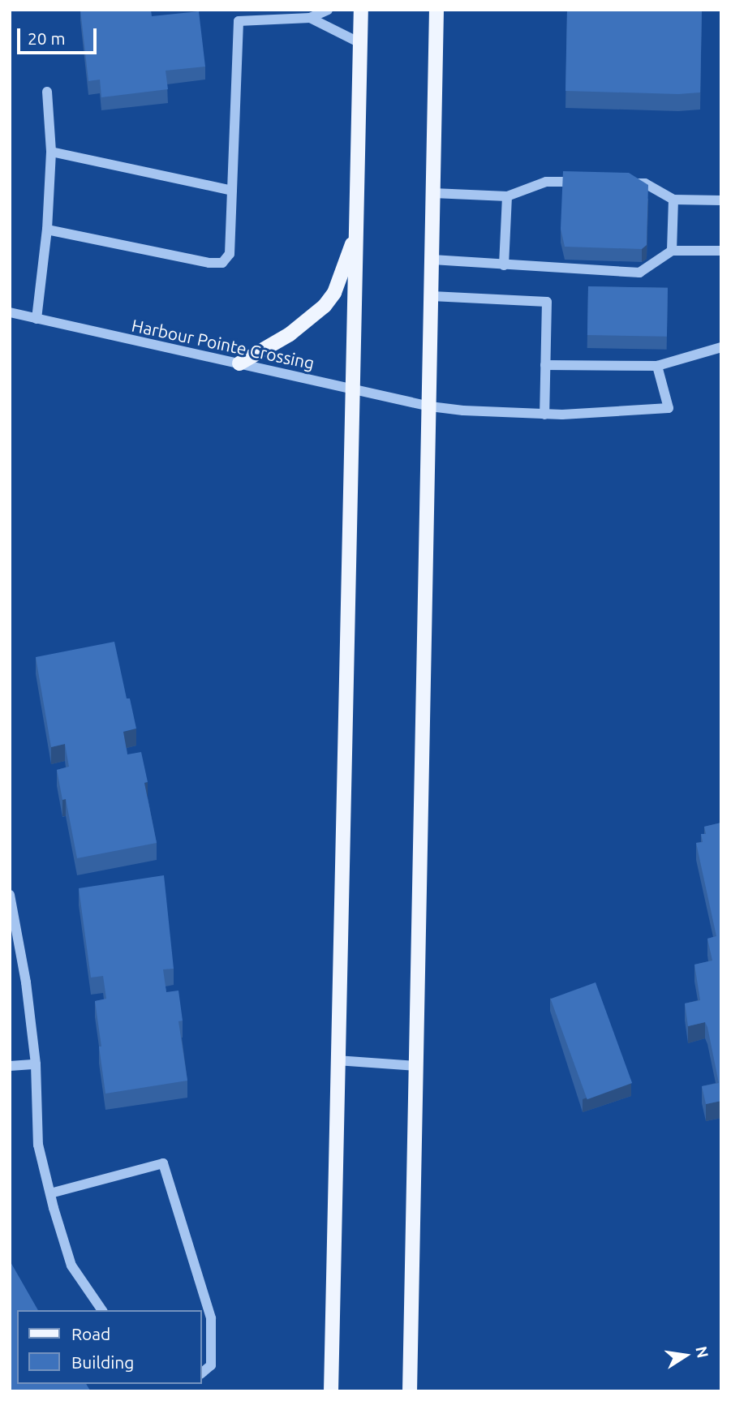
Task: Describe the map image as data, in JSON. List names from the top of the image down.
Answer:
{
  "streets": {
    "street": ["Harbour Pointe Crossing"]
  },
  "legend": ["Road", "Building"],
  "scale_bar": "20 m",
  "north": "right"
}
